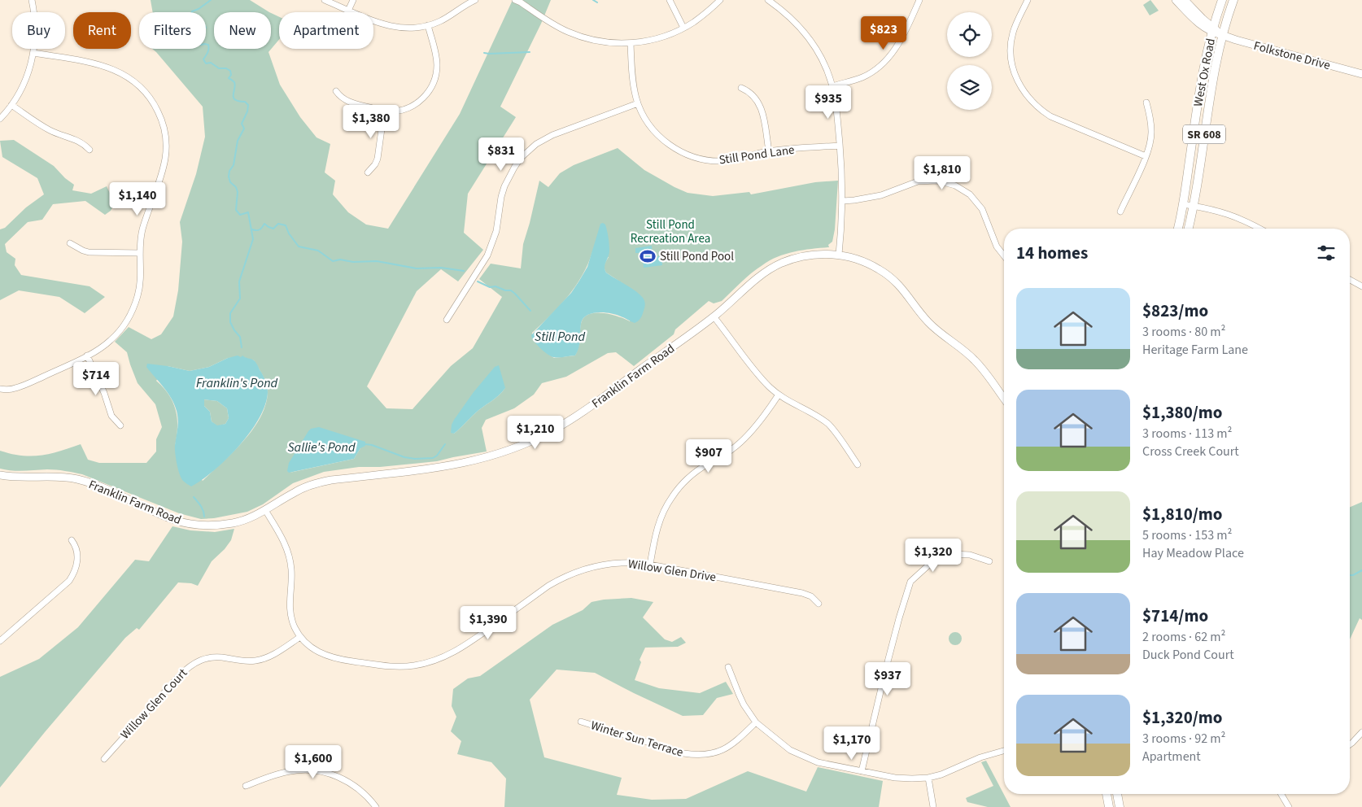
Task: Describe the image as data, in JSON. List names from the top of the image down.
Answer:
{
  "streets": {
    "main road": ["West Ox Road", "SR 608"],
    "street": [
      "Folkstone Drive",
      "Still Pond Lane",
      "Franklin Farm Road",
      "Willow Glen Drive",
      "Willow Glen Court",
      "Winter Sun Terrace"
    ]
  },
  "crossings": [
    ["Folkstone Drive", "West Ox Road"],
    ["Franklin Farm Road", "Willow Glen Drive"],
    ["Willow Glen Drive", "Willow Glen Court"]
  ],
  "water": ["Still Pond", "Franklin's Pond", "Sallie's Pond"],
  "parks": ["Still Pond Recreation Area"],
  "places": {
    "sports": ["Still Pond Pool"]
  },
  "page": {
    "chip": [
      "Buy",
      "Rent",
      "Filters",
      "New",
      "Apartment"
    ],
    "price": [
      "$823",
      "$935",
      "$1,380",
      "$831",
      "$1,810",
      "$1,140",
      "$714",
      "$1,210",
      "$907",
      "$1,320",
      "$1,390",
      "$937",
      "$1,170",
      "$1,600"
    ],
    "heading": "14 homes",
    "list": [
      {
        "name": "$823/mo",
        "note": "3 rooms · 80 m² · Heritage Farm Lane"
      },
      {
        "name": "$1,380/mo",
        "note": "3 rooms · 113 m² · Cross Creek Court"
      },
      {
        "name": "$1,810/mo",
        "note": "5 rooms · 153 m² · Hay Meadow Place"
      },
      {
        "name": "$714/mo",
        "note": "2 rooms · 62 m² · Duck Pond Court"
      },
      {
        "name": "$1,320/mo",
        "note": "3 rooms · 92 m² · Apartment"
      }
    ]
  }
}
